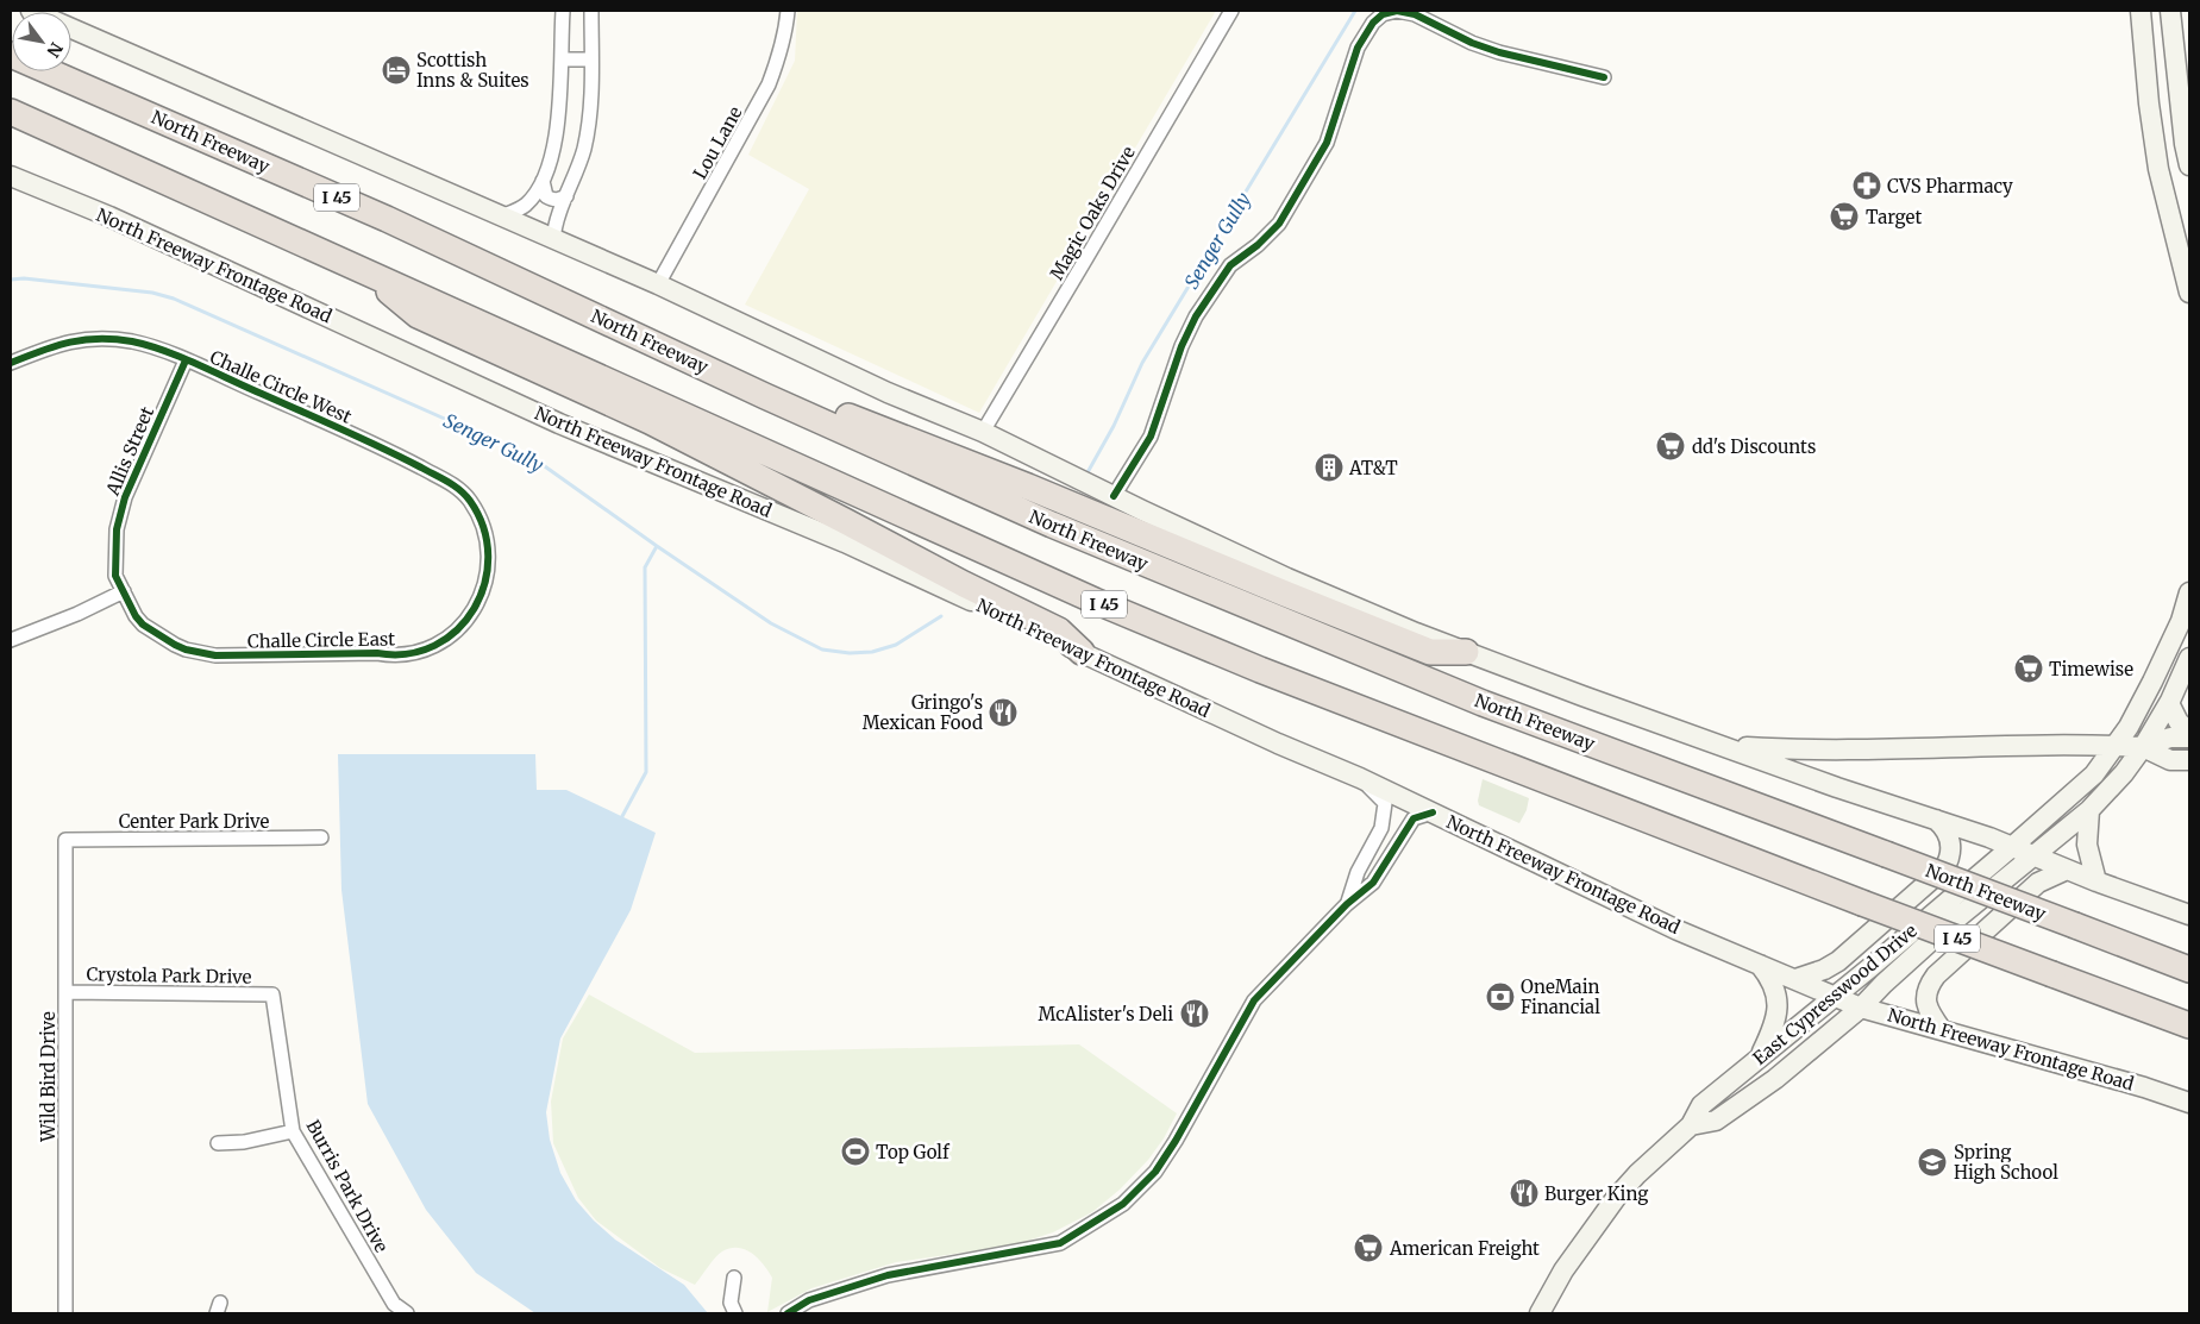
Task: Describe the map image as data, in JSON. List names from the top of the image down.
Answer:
{
  "streets": {
    "highway": ["North Freeway", "I 45"],
    "main road": ["North Freeway Frontage Road", "East Cypresswood Drive"],
    "street": [
      "Lou Lane",
      "Magic Oaks Drive",
      "Challe Circle West",
      "Allis Street",
      "Challe Circle East",
      "Center Park Drive",
      "Crystola Park Drive",
      "Wild Bird Drive",
      "Burris Park Drive"
    ]
  },
  "crossings": [
    ["North Freeway Frontage Road", "East Cypresswood Drive"],
    ["Challe Circle West", "Allis Street"],
    ["Challe Circle West", "Challe Circle East"],
    ["Allis Street", "Challe Circle East"],
    ["Center Park Drive", "Wild Bird Drive"],
    ["Crystola Park Drive", "Wild Bird Drive"],
    ["Crystola Park Drive", "Burris Park Drive"]
  ],
  "water": ["Senger Gully"],
  "places": {
    "hotel": ["Scottish Inns & Suites"],
    "pharmacy": ["CVS Pharmacy"],
    "supermarket": [
      "Target",
      "dd's Discounts",
      "Timewise",
      "American Freight"
    ],
    "building": ["AT&T"],
    "restaurant": ["Gringo's Mexican Food", "McAlister's Deli", "Burger King"],
    "bank": ["OneMain Financial"],
    "sports": ["Top Golf"],
    "school or university": ["Spring High School"]
  },
  "north": "bottom right"
}
